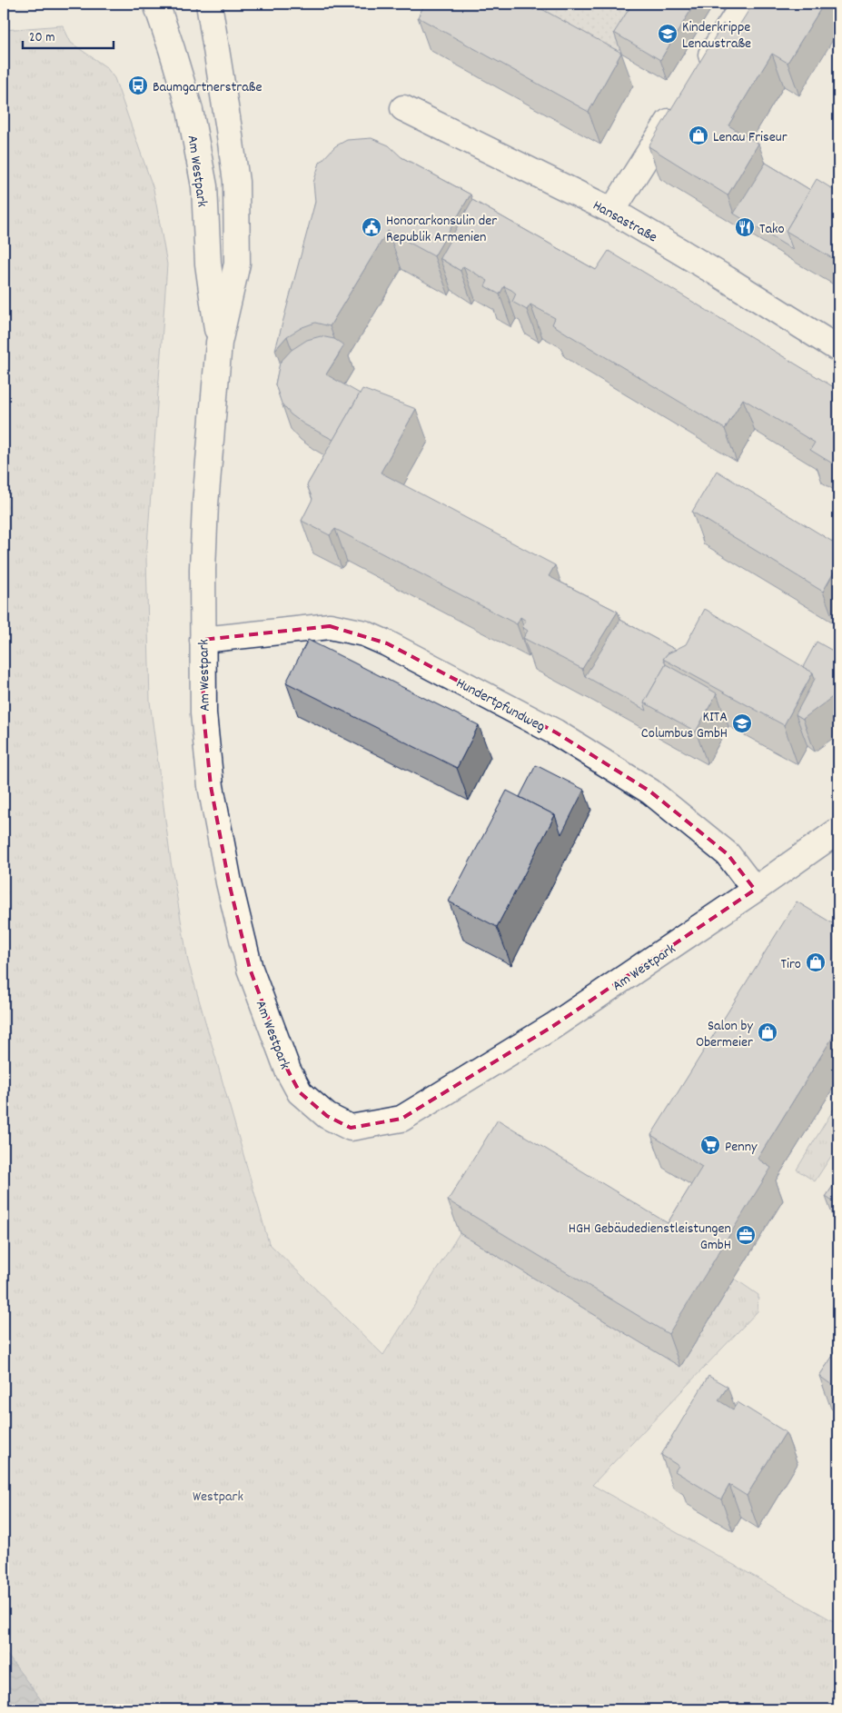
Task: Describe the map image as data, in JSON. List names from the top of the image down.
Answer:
{
  "streets": {
    "street": ["Am Westpark", "Hansastraße", "Hundertpfundweg"]
  },
  "crossings": [
    ["Am Westpark", "Hundertpfundweg"]
  ],
  "parks": ["Westpark"],
  "places": {
    "school or university": ["Kinderkrippe Lenaustraße", "KITA Columbus GmbH"],
    "bus stop": ["Baumgartnerstraße"],
    "shop": ["Lenau Friseur", "Tiro", "Salon by Obermeier"],
    "public building": ["Honorarkonsulin der Republik Armenien"],
    "restaurant": ["Tako"],
    "supermarket": ["Penny"],
    "office": ["HGH Gebäudedienstleistungen GmbH"]
  },
  "scale_bar": "20 m"
}
